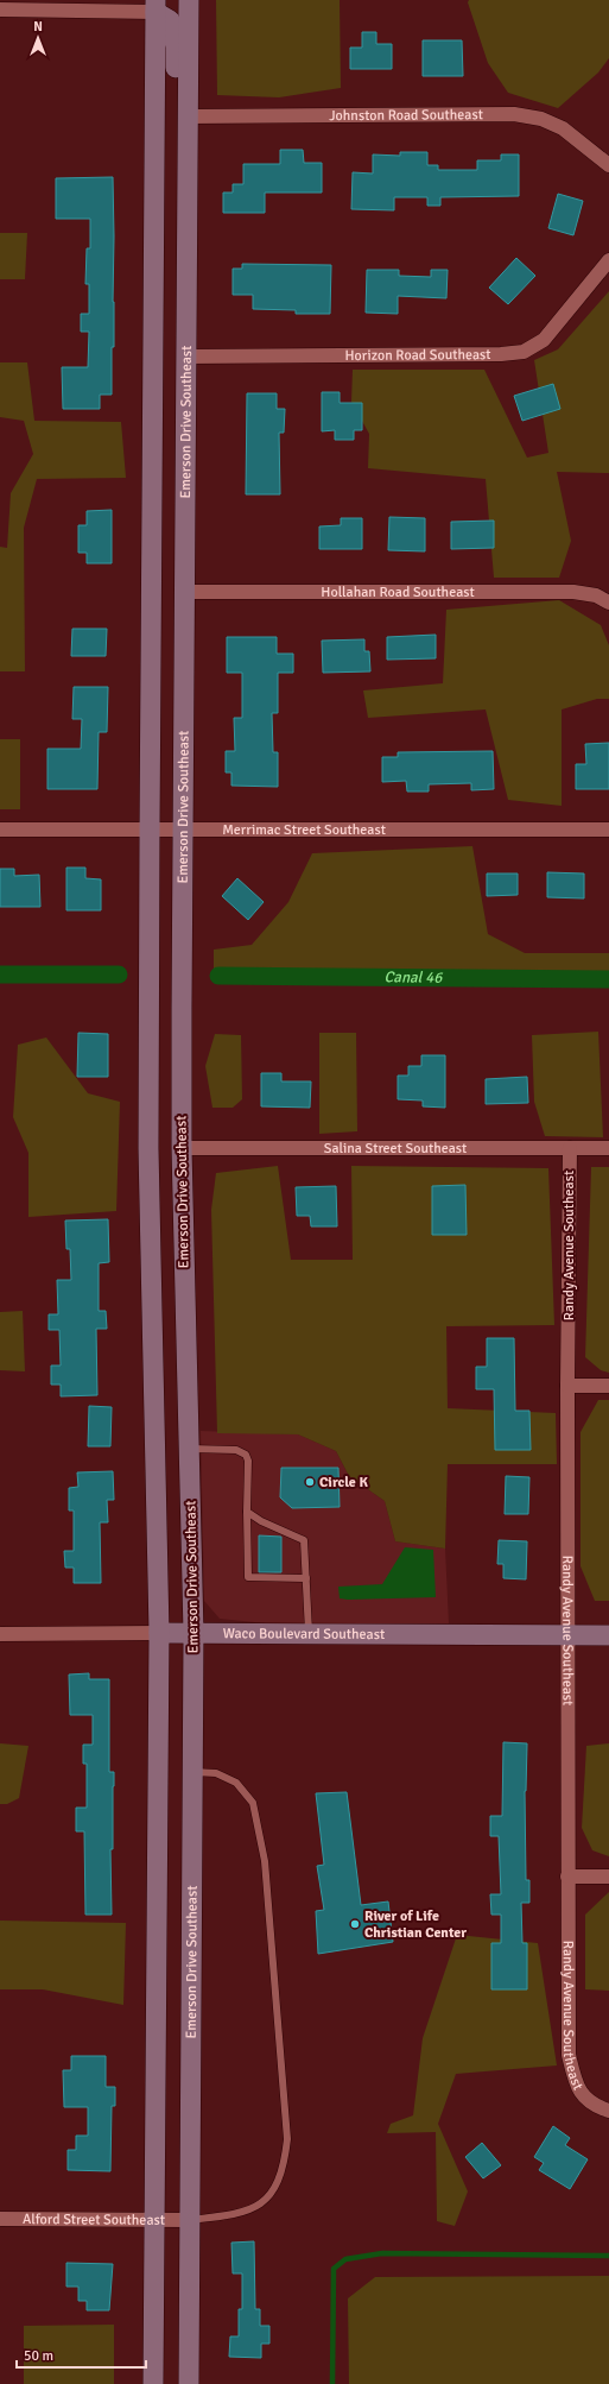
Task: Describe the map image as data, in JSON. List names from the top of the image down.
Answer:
{
  "streets": {
    "street": [
      "Johnston Road Southeast",
      "Horizon Road Southeast",
      "Emerson Drive Southeast",
      "Hollahan Road Southeast",
      "Merrimac Street Southeast",
      "Salina Street Southeast",
      "Randy Avenue Southeast",
      "Waco Boulevard Southeast",
      "Alford Street Southeast"
    ]
  },
  "crossings": [
    ["Johnston Road Southeast", "Emerson Drive Southeast"],
    ["Horizon Road Southeast", "Emerson Drive Southeast"],
    ["Emerson Drive Southeast", "Hollahan Road Southeast"],
    ["Emerson Drive Southeast", "Merrimac Street Southeast"],
    ["Emerson Drive Southeast", "Salina Street Southeast"],
    ["Emerson Drive Southeast", "Waco Boulevard Southeast"],
    ["Emerson Drive Southeast", "Alford Street Southeast"],
    ["Salina Street Southeast", "Randy Avenue Southeast"],
    ["Randy Avenue Southeast", "Waco Boulevard Southeast"]
  ],
  "water": ["Canal 46"],
  "places": ["Circle K", "River of Life Christian Center"],
  "scale_bar": "50 m",
  "north": "top"
}
